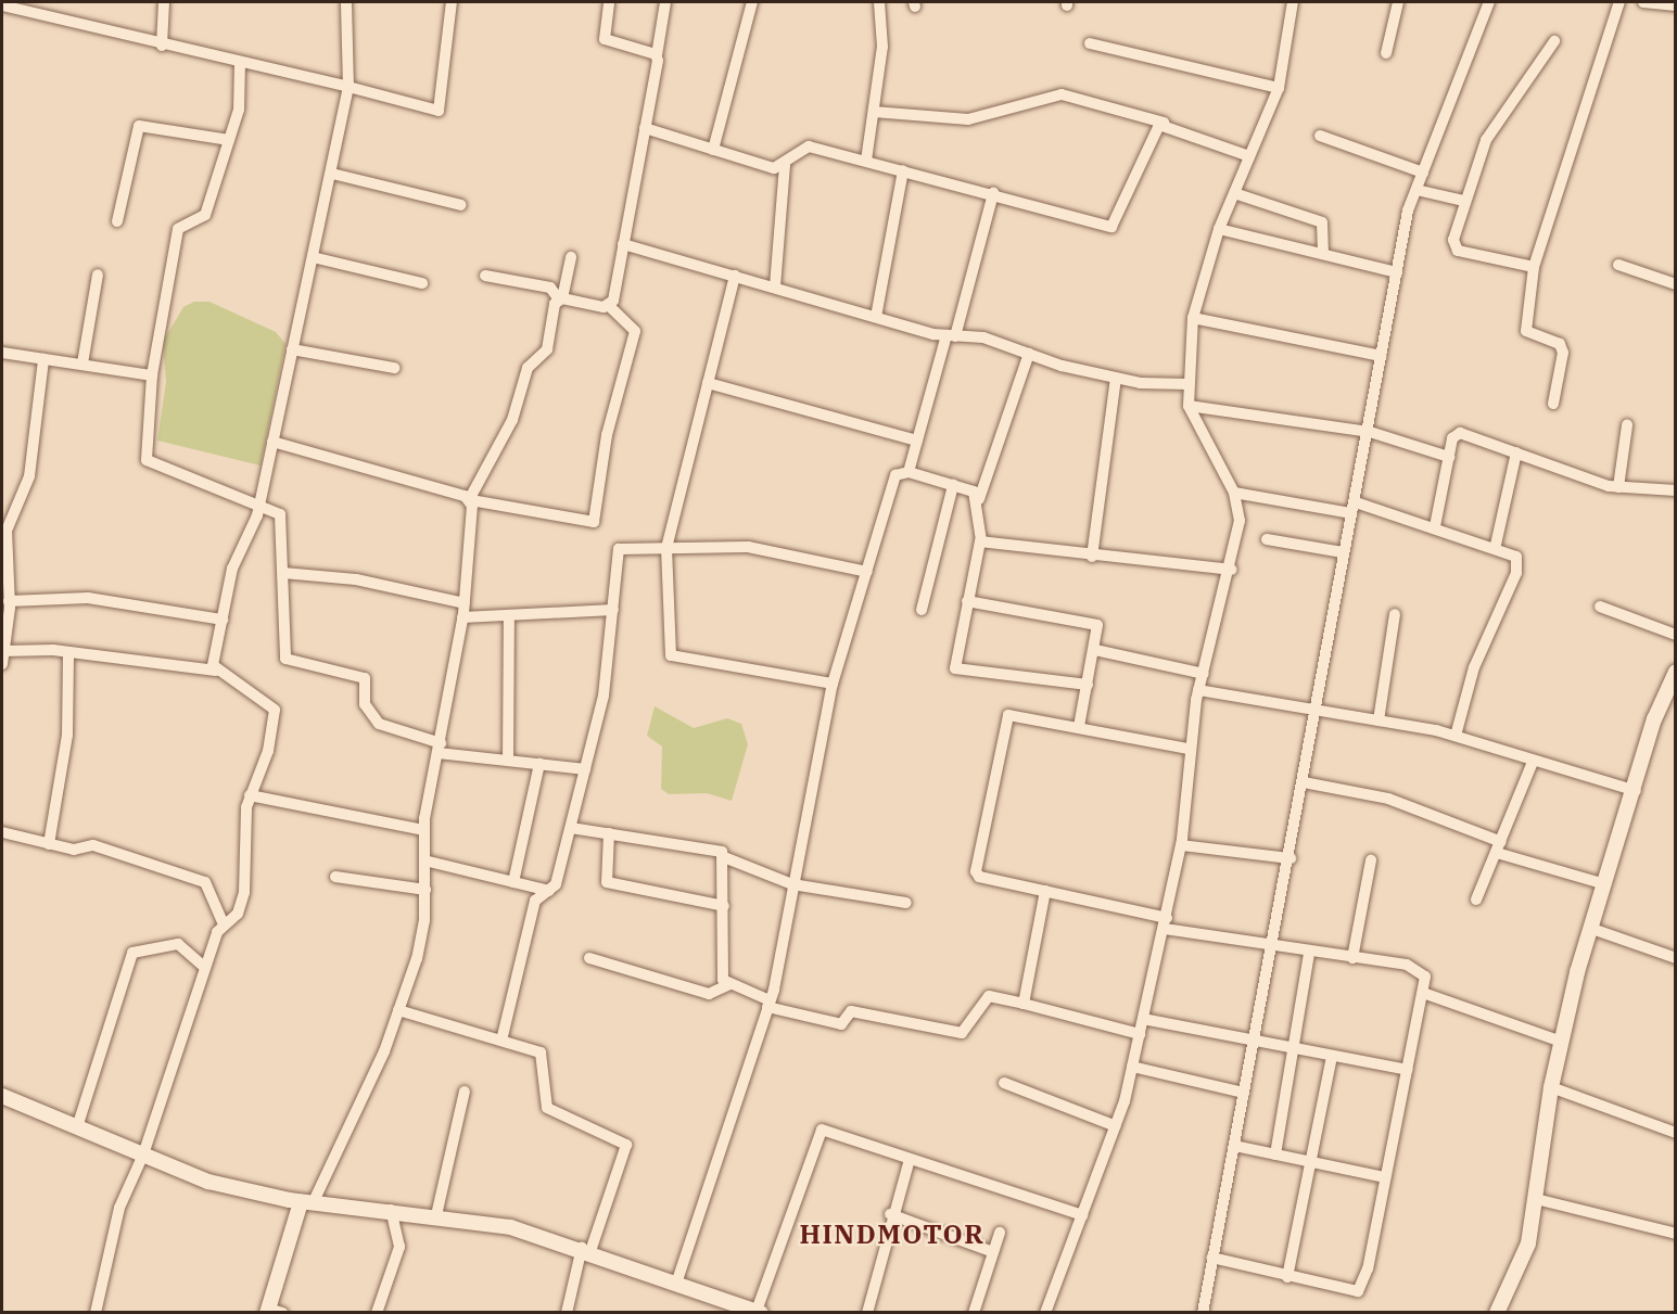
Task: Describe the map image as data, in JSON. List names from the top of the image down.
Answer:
{
  "districts": ["HINDMOTOR"]
}
